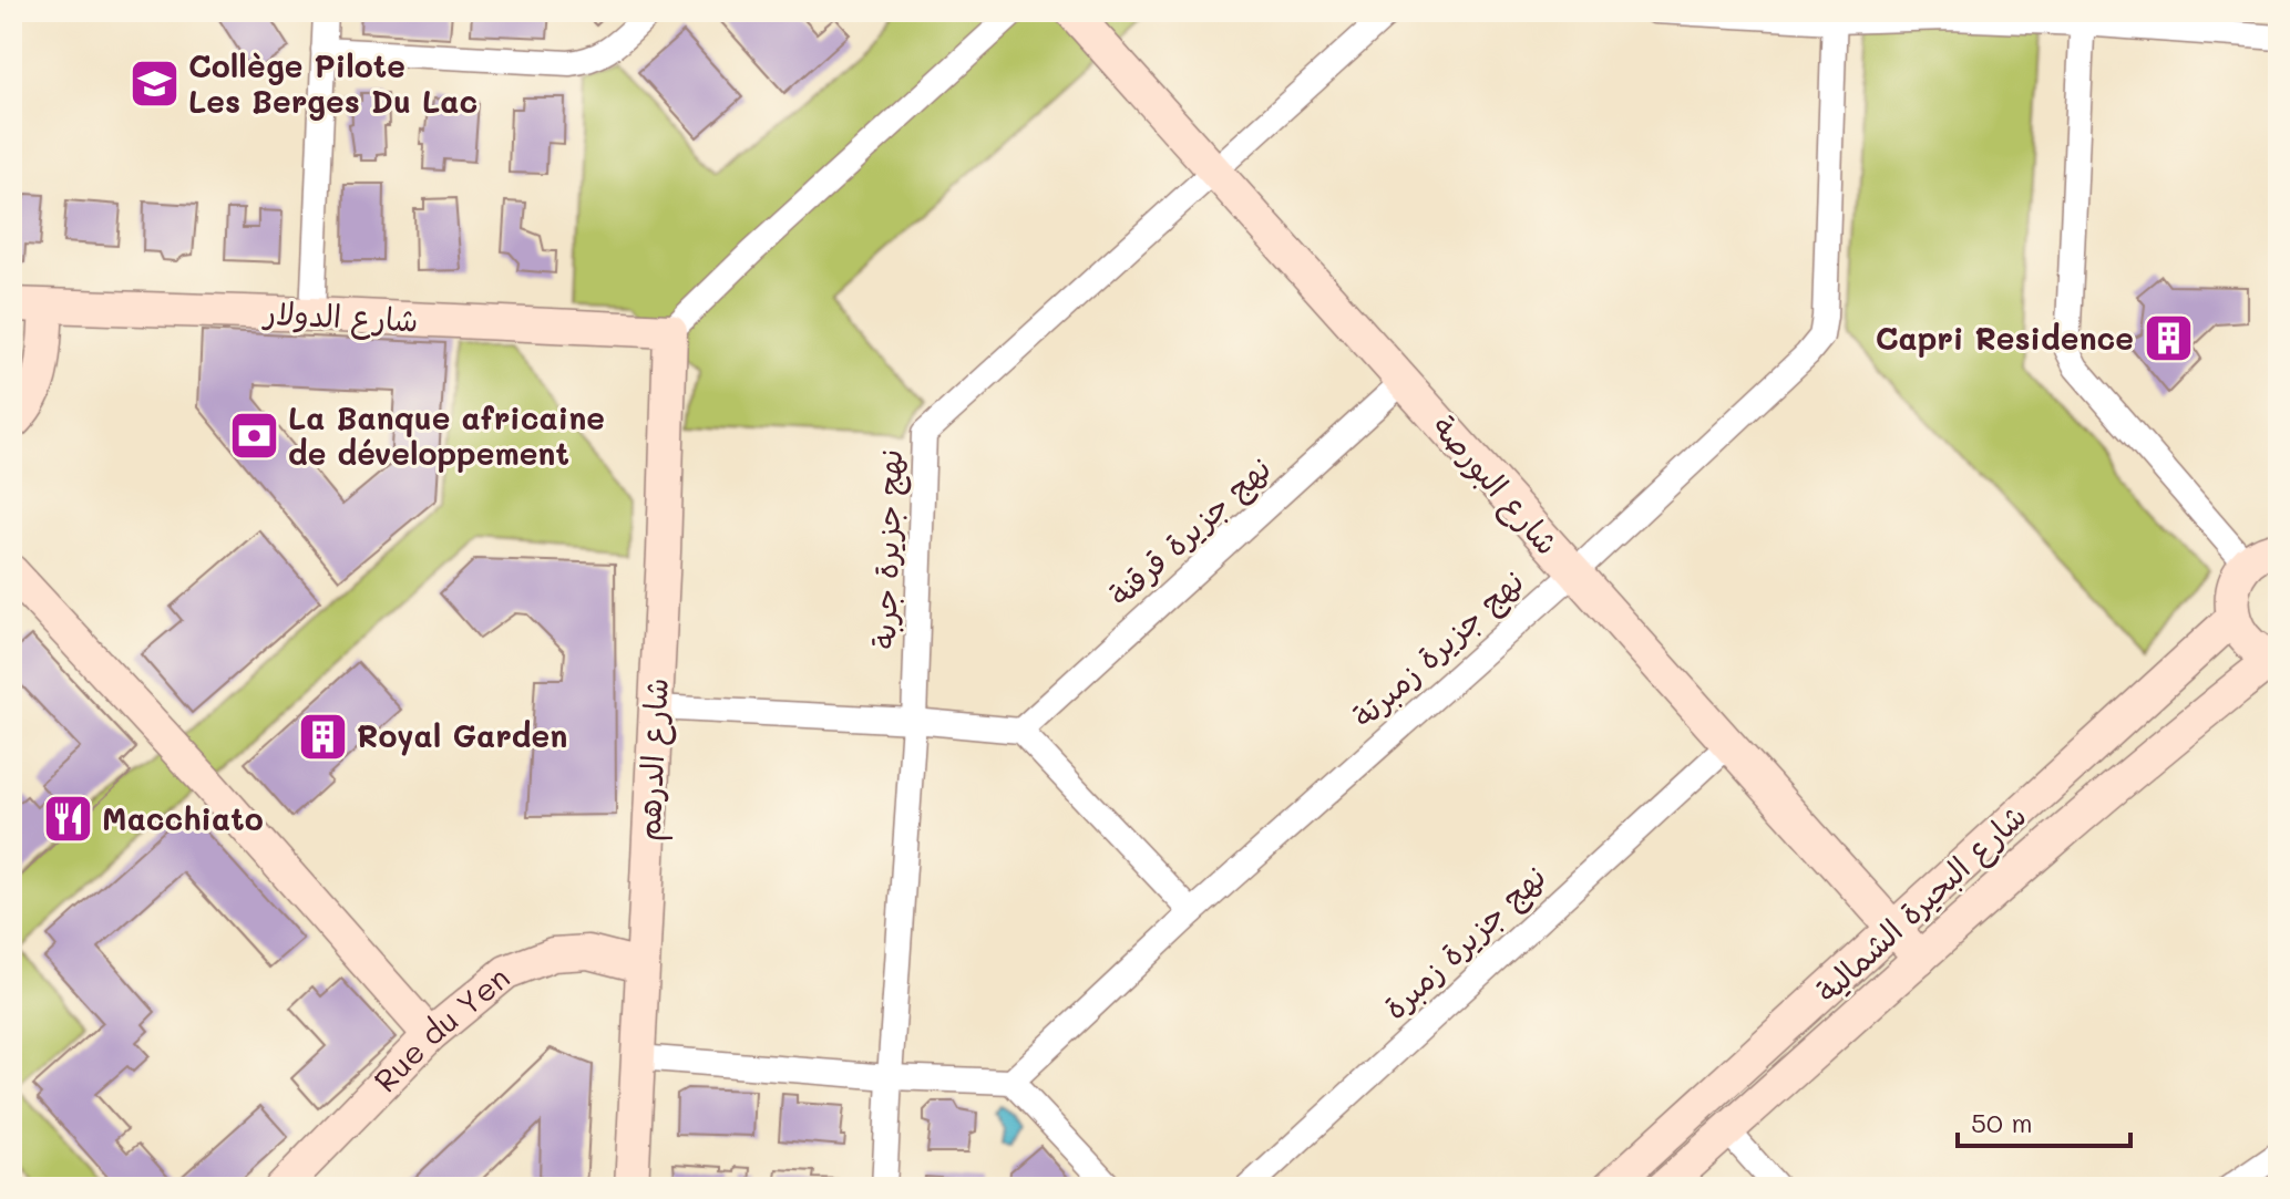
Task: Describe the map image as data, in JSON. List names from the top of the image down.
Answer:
{
  "streets": {
    "street": [
      "شارع الدولار",
      "شارع البورصة",
      "نهج جزيرة قرقنة",
      "نهج جزيرة جربة",
      "نهج جزيرة زمبرتة",
      "شارع الدرهم",
      "شارع البحيرة الشمالية",
      "نهج جزيرة زمبرة",
      "Rue du Yen"
    ]
  },
  "crossings": [
    ["شارع الدولار", "شارع الدرهم"],
    ["شارع البورصة", "نهج جزيرة قرقنة"],
    ["شارع البورصة", "نهج جزيرة جربة"],
    ["شارع البورصة", "نهج جزيرة زمبرتة"],
    ["شارع البورصة", "شارع البحيرة الشمالية"],
    ["شارع البورصة", "نهج جزيرة زمبرة"],
    ["شارع الدرهم", "Rue du Yen"]
  ],
  "places": {
    "school or university": ["Collège Pilote Les Berges Du Lac"],
    "building": ["Capri Residence", "Royal Garden"],
    "bank": ["La Banque africaine de développement"],
    "restaurant": ["Macchiato"]
  },
  "scale_bar": "50 m"
}
